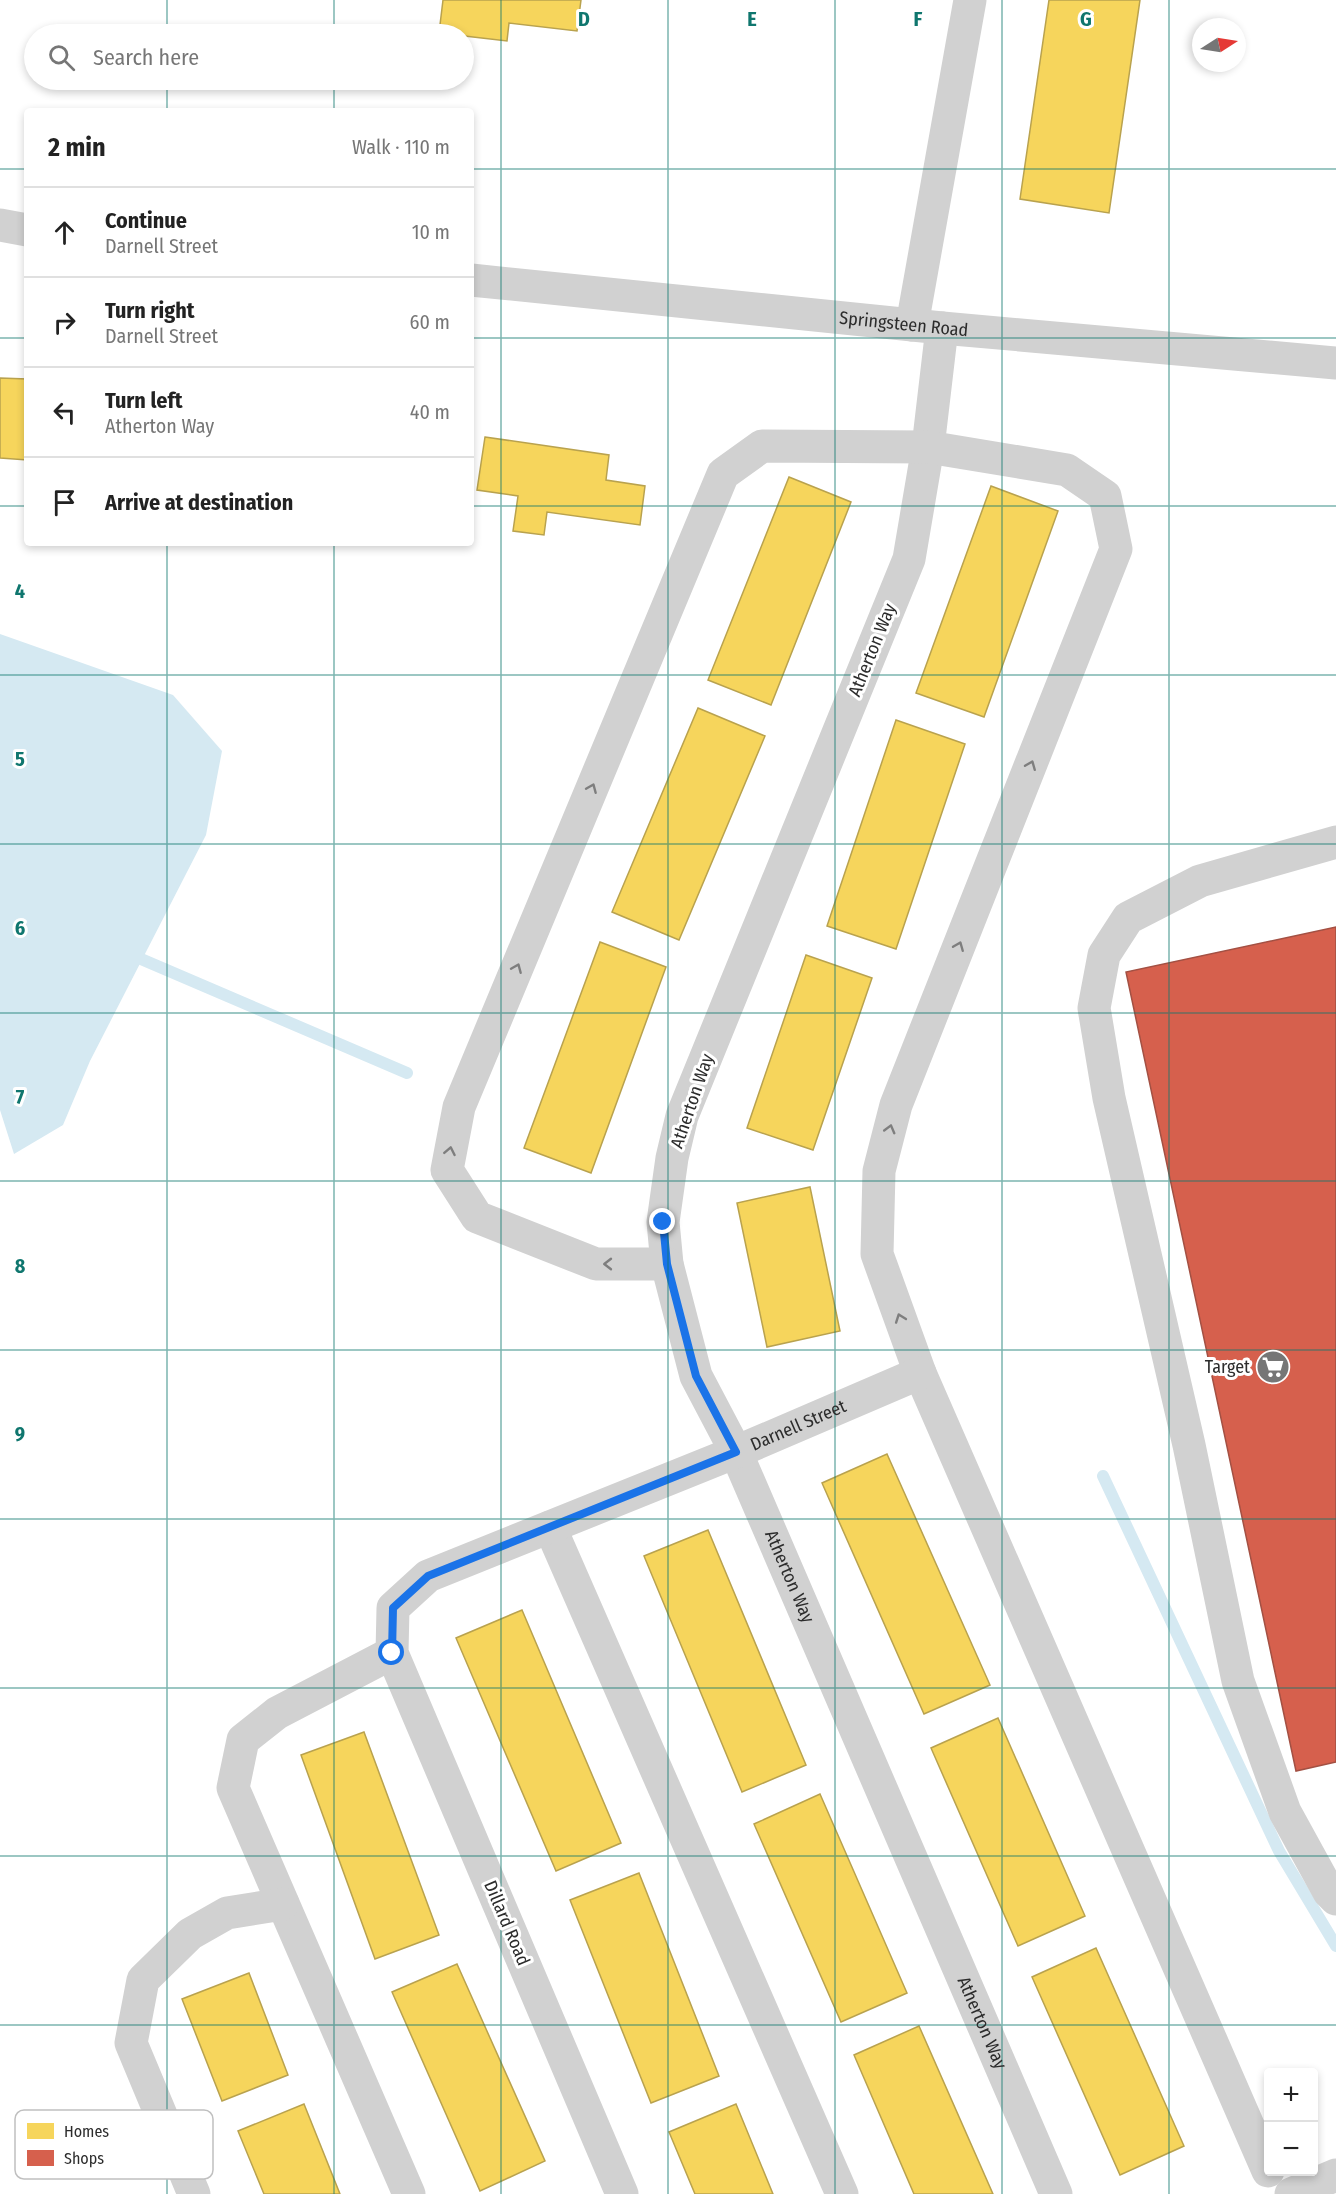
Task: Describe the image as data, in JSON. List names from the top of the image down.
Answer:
{
  "streets": {
    "street": [
      "Springsteen Road",
      "Atherton Way",
      "Darnell Street",
      "Dillard Road"
    ]
  },
  "crossings": [
    ["Springsteen Road", "Atherton Way"],
    ["Atherton Way", "Darnell Street"],
    ["Darnell Street", "Dillard Road"]
  ],
  "places": {
    "supermarket": ["Target"]
  },
  "legend": ["Homes", "Shops"],
  "north": "right",
  "page": {
    "search": "Search here",
    "heading": ["2 min", "Walk · 110 m"],
    "list": [
      ["Continue", "Darnell Street", "10 m"],
      ["Turn right", "Darnell Street", "60 m"],
      ["Turn left", "Atherton Way", "40 m"],
      "Arrive at destination"
    ],
    "map_buttons": ["+", "−"]
  },
  "grid": {
    "columns": [
      "D",
      "E",
      "F",
      "G"
    ],
    "rows": [
      "4",
      "5",
      "6",
      "7",
      "8",
      "9"
    ]
  }
}
